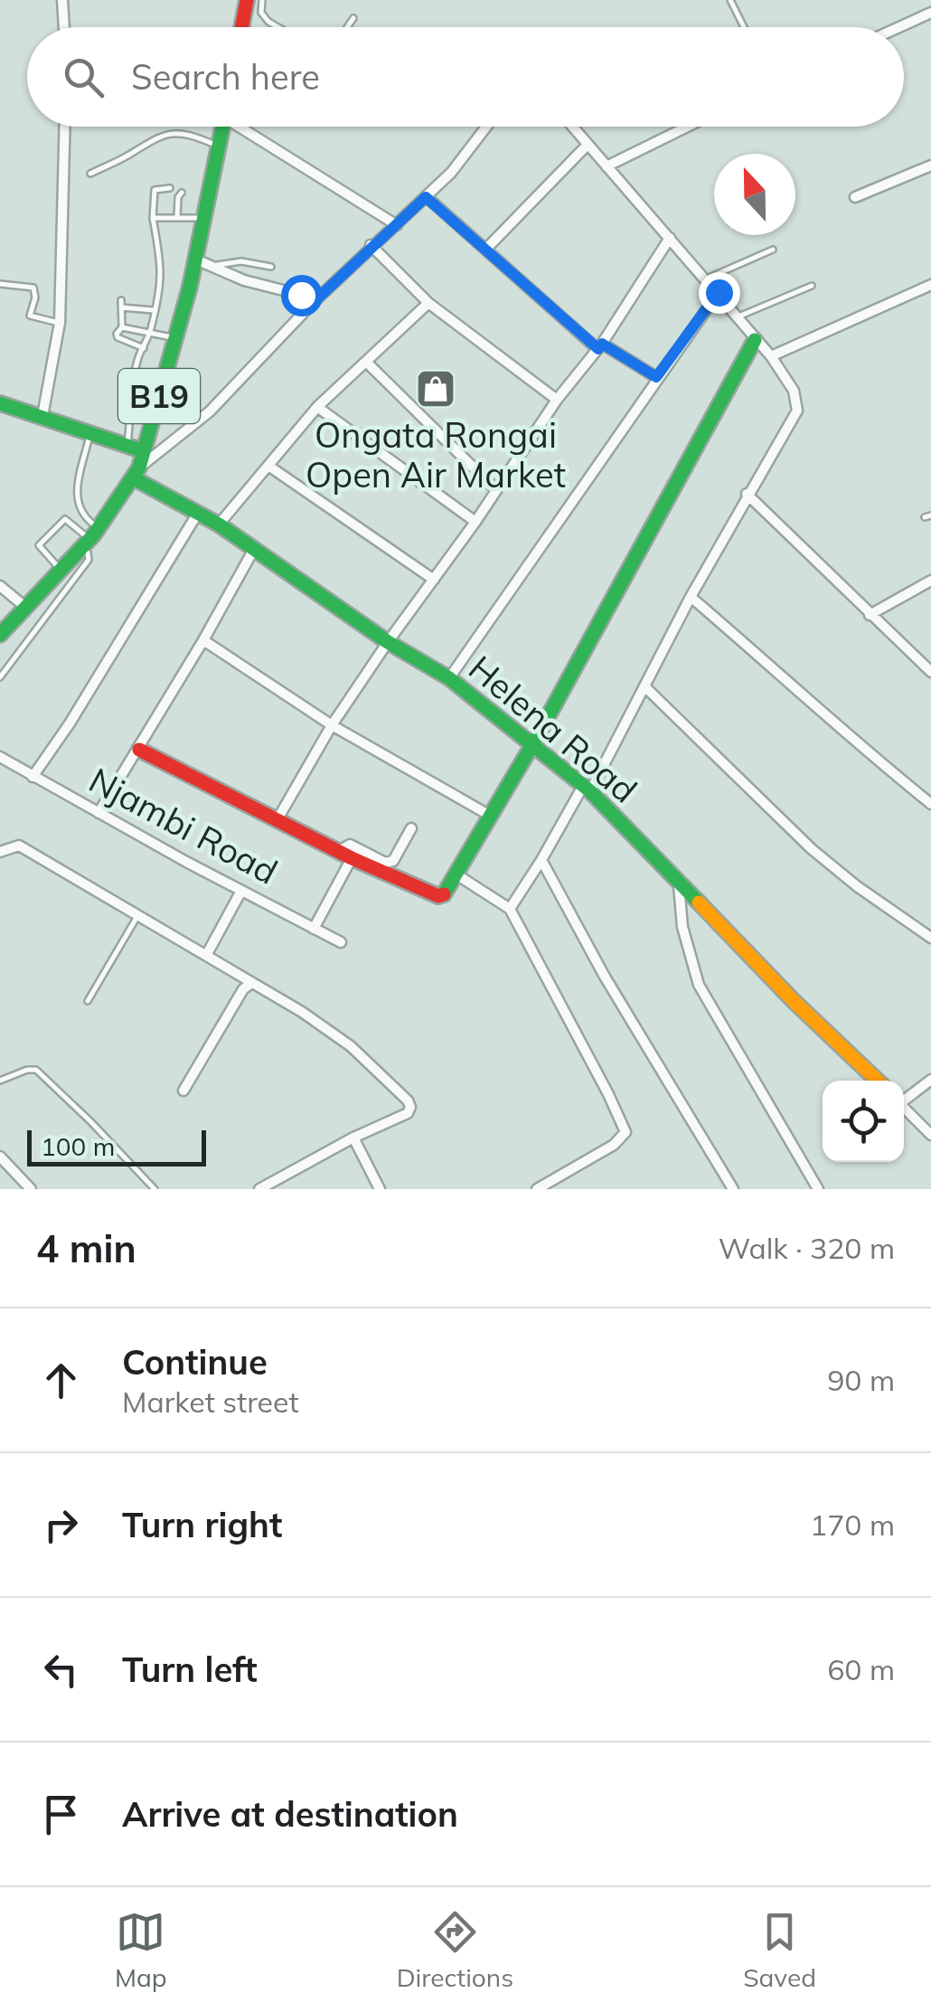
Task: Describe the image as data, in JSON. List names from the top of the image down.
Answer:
{
  "streets": {
    "main road": ["B19", "Helena Road", "Njambi Road"]
  },
  "crossings": [
    ["B19", "Helena Road"]
  ],
  "places": {
    "shop": ["Ongata Rongai Open Air Market"]
  },
  "scale_bar": "100 m",
  "north": "top",
  "page": {
    "search": "Search here",
    "scale": "100 m",
    "heading": ["4 min", "Walk · 320 m"],
    "list": [
      ["Continue", "Market street", "90 m"],
      ["Turn right", "170 m"],
      ["Turn left", "60 m"],
      "Arrive at destination"
    ],
    "nav": ["Map", "Directions", "Saved"]
  }
}
